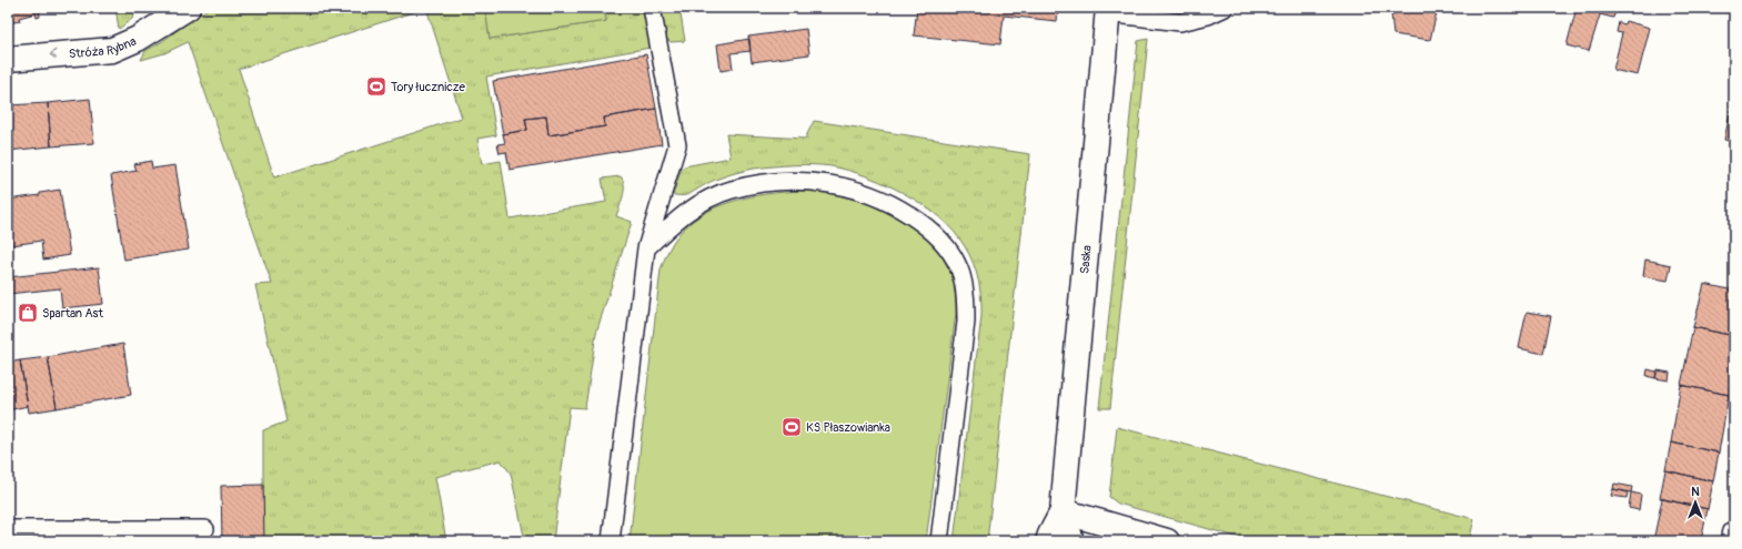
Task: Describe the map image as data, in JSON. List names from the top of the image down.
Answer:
{
  "streets": {
    "street": ["Stróża Rybna", "Saska"]
  },
  "one_way": ["Stróża Rybna"],
  "places": {
    "sports": ["Tory łucznicze", "KS Płaszowianka"],
    "shop": ["Spartan Ast"]
  },
  "north": "top"
}
